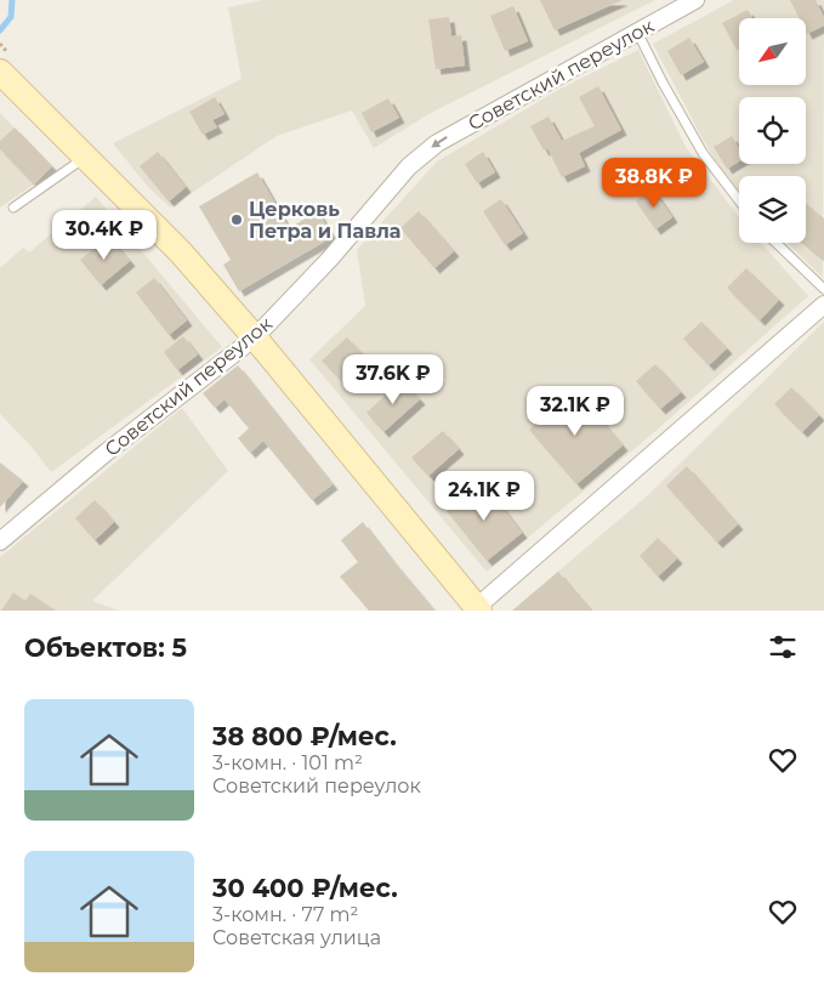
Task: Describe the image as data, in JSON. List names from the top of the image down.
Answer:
{
  "streets": {
    "street": ["Советский переулок"]
  },
  "one_way": ["Советский переулок"],
  "places": ["Церковь Петра и Павла"],
  "north": "bottom left",
  "page": {
    "price": [
      "38.8K ₽",
      "30.4K ₽",
      "37.6K ₽",
      "32.1K ₽",
      "24.1K ₽"
    ],
    "heading": "Объектов: 5",
    "list": [
      {
        "name": "38 800 ₽/мес.",
        "note": "3-комн. · 101 m² · Советский переулок"
      },
      {
        "name": "30 400 ₽/мес.",
        "note": "3-комн. · 77 m² · Советская улица"
      }
    ]
  }
}
